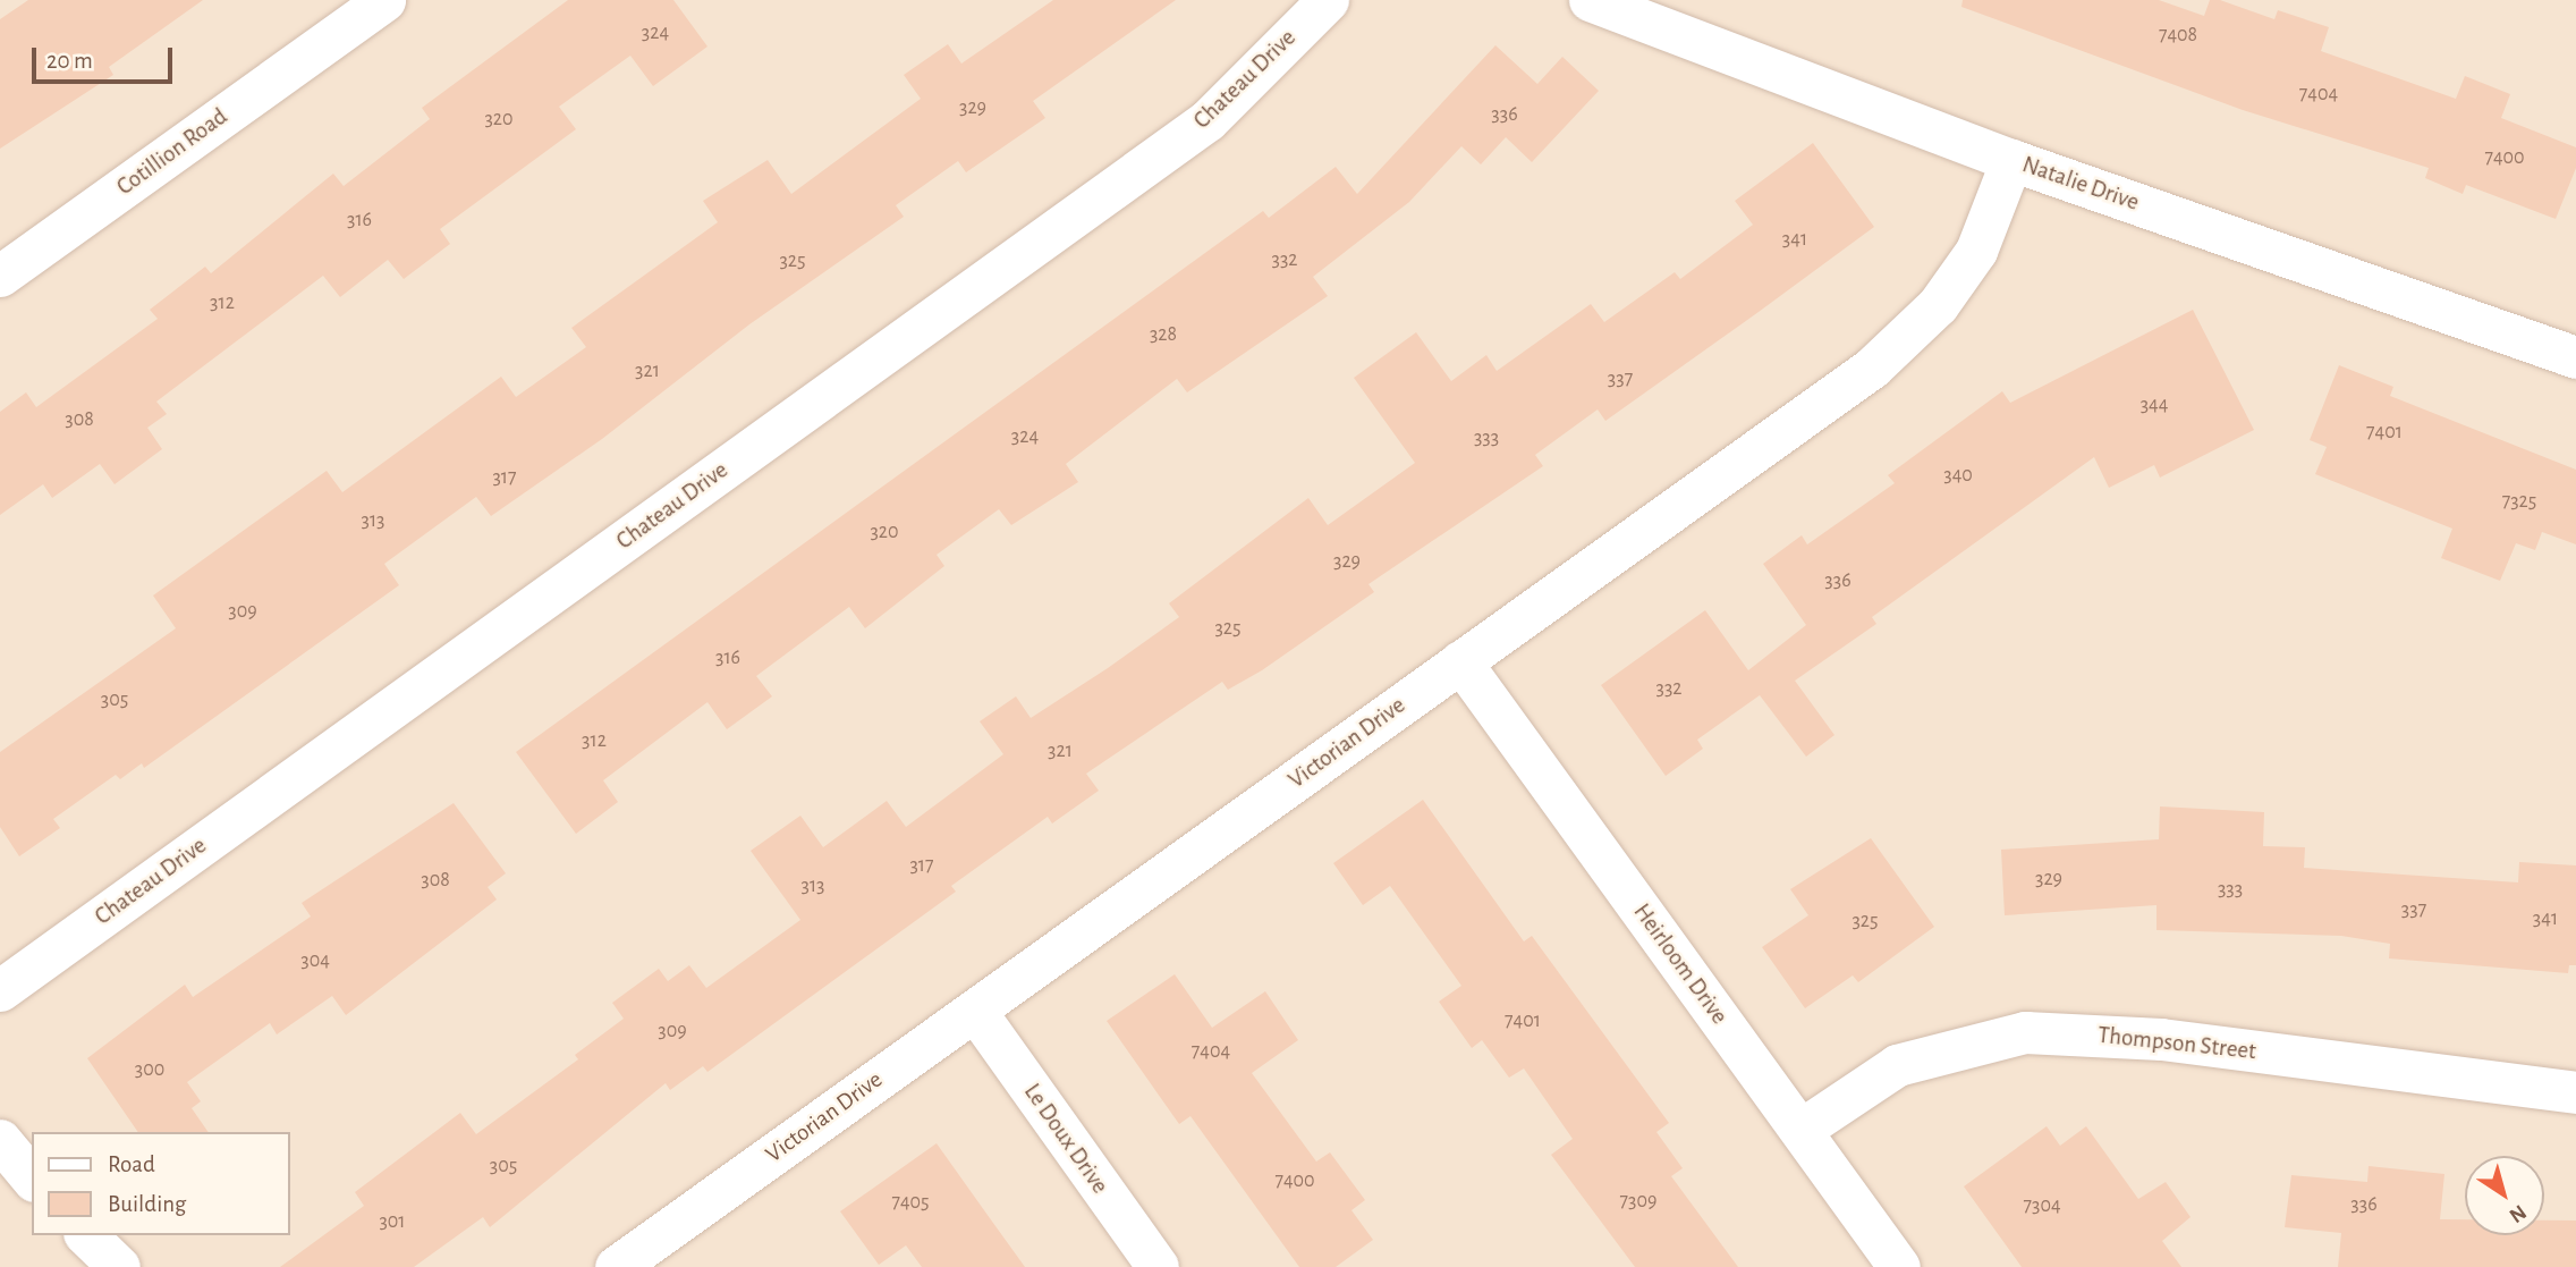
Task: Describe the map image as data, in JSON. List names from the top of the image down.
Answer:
{
  "streets": {
    "street": [
      "Chateau Drive",
      "Cotillion Road",
      "Natalie Drive",
      "Victorian Drive",
      "Heirloom Drive",
      "Thompson Street",
      "Le Doux Drive"
    ]
  },
  "crossings": [
    ["Natalie Drive", "Victorian Drive"],
    ["Victorian Drive", "Heirloom Drive"],
    ["Victorian Drive", "Le Doux Drive"],
    ["Heirloom Drive", "Thompson Street"]
  ],
  "house_numbers": [
    "324",
    "7408",
    "7404",
    "329",
    "336",
    "320",
    "7400",
    "316",
    "341",
    "332",
    "325",
    "312",
    "328",
    "321",
    "337",
    "344",
    "308",
    "7401",
    "324",
    "333",
    "340",
    "317",
    "7325",
    "313",
    "320",
    "329",
    "336",
    "309",
    "325",
    "316",
    "332",
    "305",
    "312",
    "321",
    "317",
    "329",
    "308",
    "313",
    "333",
    "337",
    "341",
    "325",
    "304",
    "7401",
    "309",
    "7404",
    "300",
    "305",
    "7400",
    "7309",
    "7405",
    "336",
    "7304",
    "301"
  ],
  "legend": ["Road", "Building"],
  "scale_bar": "20 m",
  "north": "bottom right"
}
